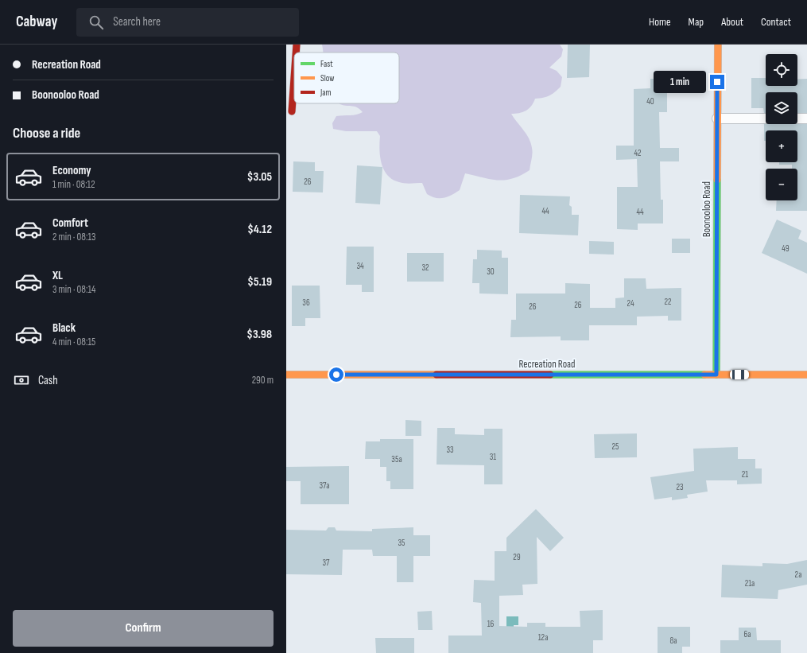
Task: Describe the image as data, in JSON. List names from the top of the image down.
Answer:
{
  "streets": {
    "street": ["Boonooloo Road", "Recreation Road"]
  },
  "crossings": [
    ["Boonooloo Road", "Recreation Road"]
  ],
  "house_numbers": [
    "40",
    "42",
    "26",
    "44",
    "44",
    "49",
    "34",
    "32",
    "30",
    "22",
    "36",
    "24",
    "26",
    "26",
    "25",
    "33",
    "31",
    "35a",
    "21",
    "37a",
    "23",
    "35",
    "29",
    "37",
    "2a",
    "21a",
    "16",
    "6a",
    "12a",
    "8a"
  ],
  "legend": ["Fast", "Slow", "Jam"],
  "page": {
    "header": "Cabway",
    "search": "Search here",
    "nav": [
      "Home",
      "Map",
      "About",
      "Contact"
    ],
    "banner": ["Recreation Road", "Boonooloo Road"],
    "map_buttons": ["+", "−"],
    "bubble": "1 min",
    "heading": "Choose a ride",
    "list": [
      {
        "name": "Economy",
        "note": "1 min · 08:12",
        "value": "$3.05"
      },
      {
        "name": "Comfort",
        "note": "2 min · 08:13",
        "value": "$4.12"
      },
      {
        "name": "XL",
        "note": "3 min · 08:14",
        "value": "$5.19"
      },
      {
        "name": "Black",
        "note": "4 min · 08:15",
        "value": "$3.98"
      }
    ],
    "pay": ["Cash", "290 m"],
    "buttons": "Confirm"
  }
}
